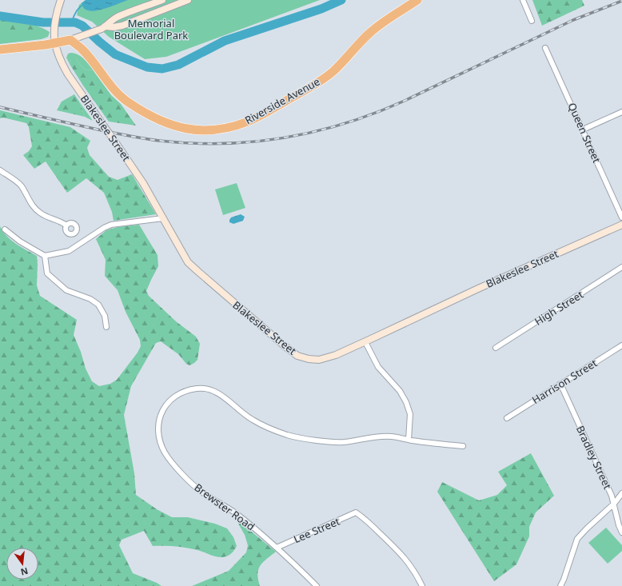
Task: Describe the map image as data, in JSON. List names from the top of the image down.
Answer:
{
  "streets": {
    "highway": ["Riverside Avenue"],
    "street": [
      "Blakeslee Street",
      "Queen Street",
      "High Street",
      "Harrison Street",
      "Bradley Street",
      "Brewster Road",
      "Lee Street"
    ]
  },
  "crossings": [
    ["Harrison Street", "Bradley Street"],
    ["Brewster Road", "Lee Street"]
  ],
  "parks": ["Memorial Boulevard Park"],
  "north": "bottom"
}
